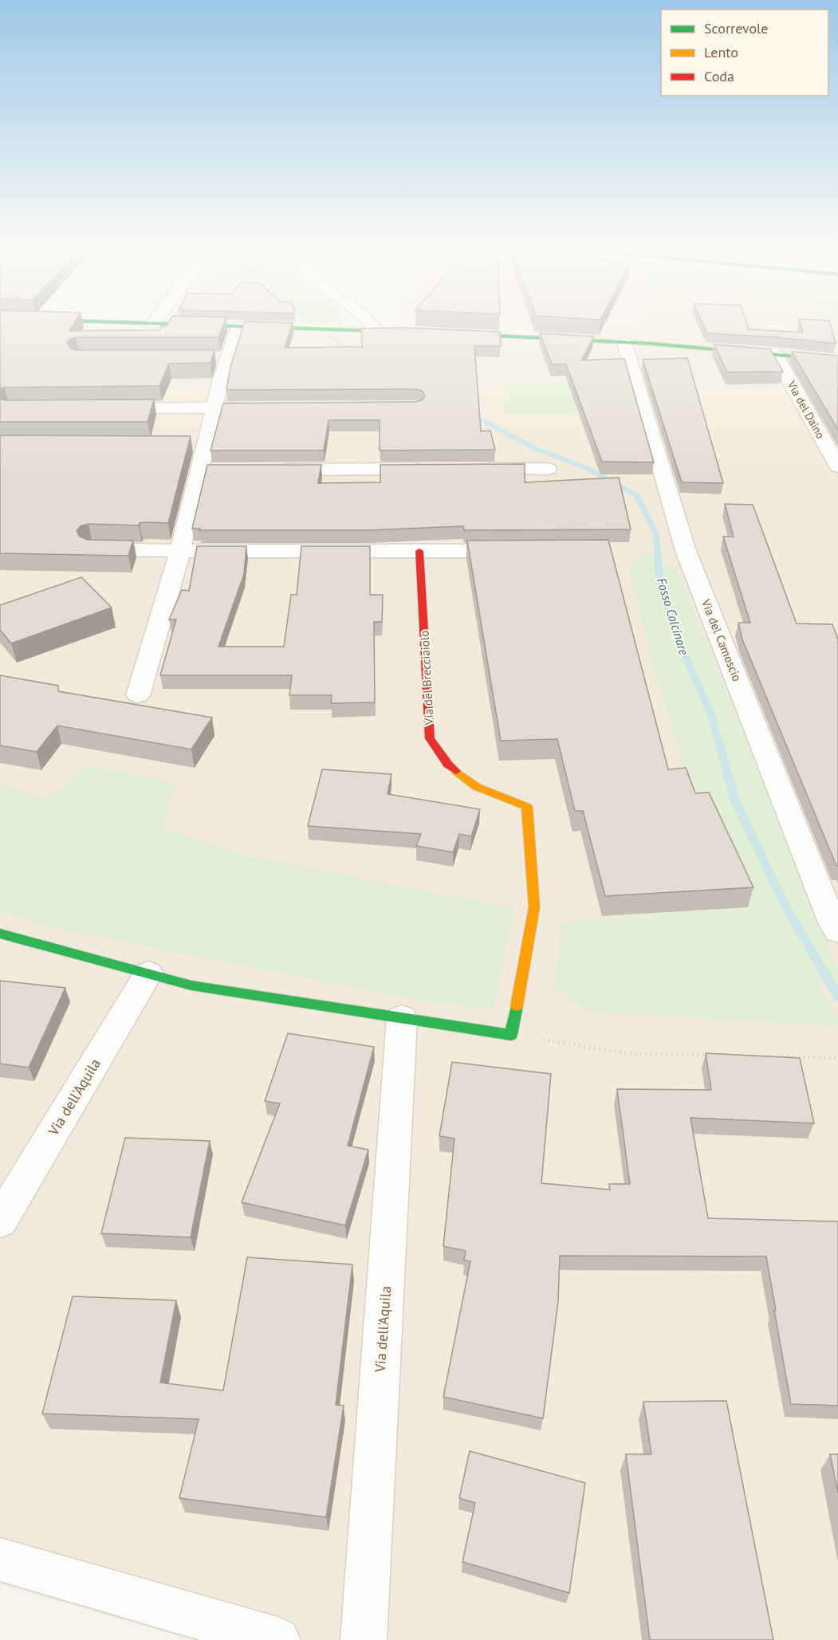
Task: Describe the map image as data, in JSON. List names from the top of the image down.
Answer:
{
  "streets": {
    "street": [
      "Via del Daino",
      "Via del Camoscio",
      "Via del Brecciaiolo",
      "Via dell'Aquila"
    ]
  },
  "water": ["Fosso Calcinare"],
  "legend": ["Scorrevole", "Lento", "Coda"]
}
